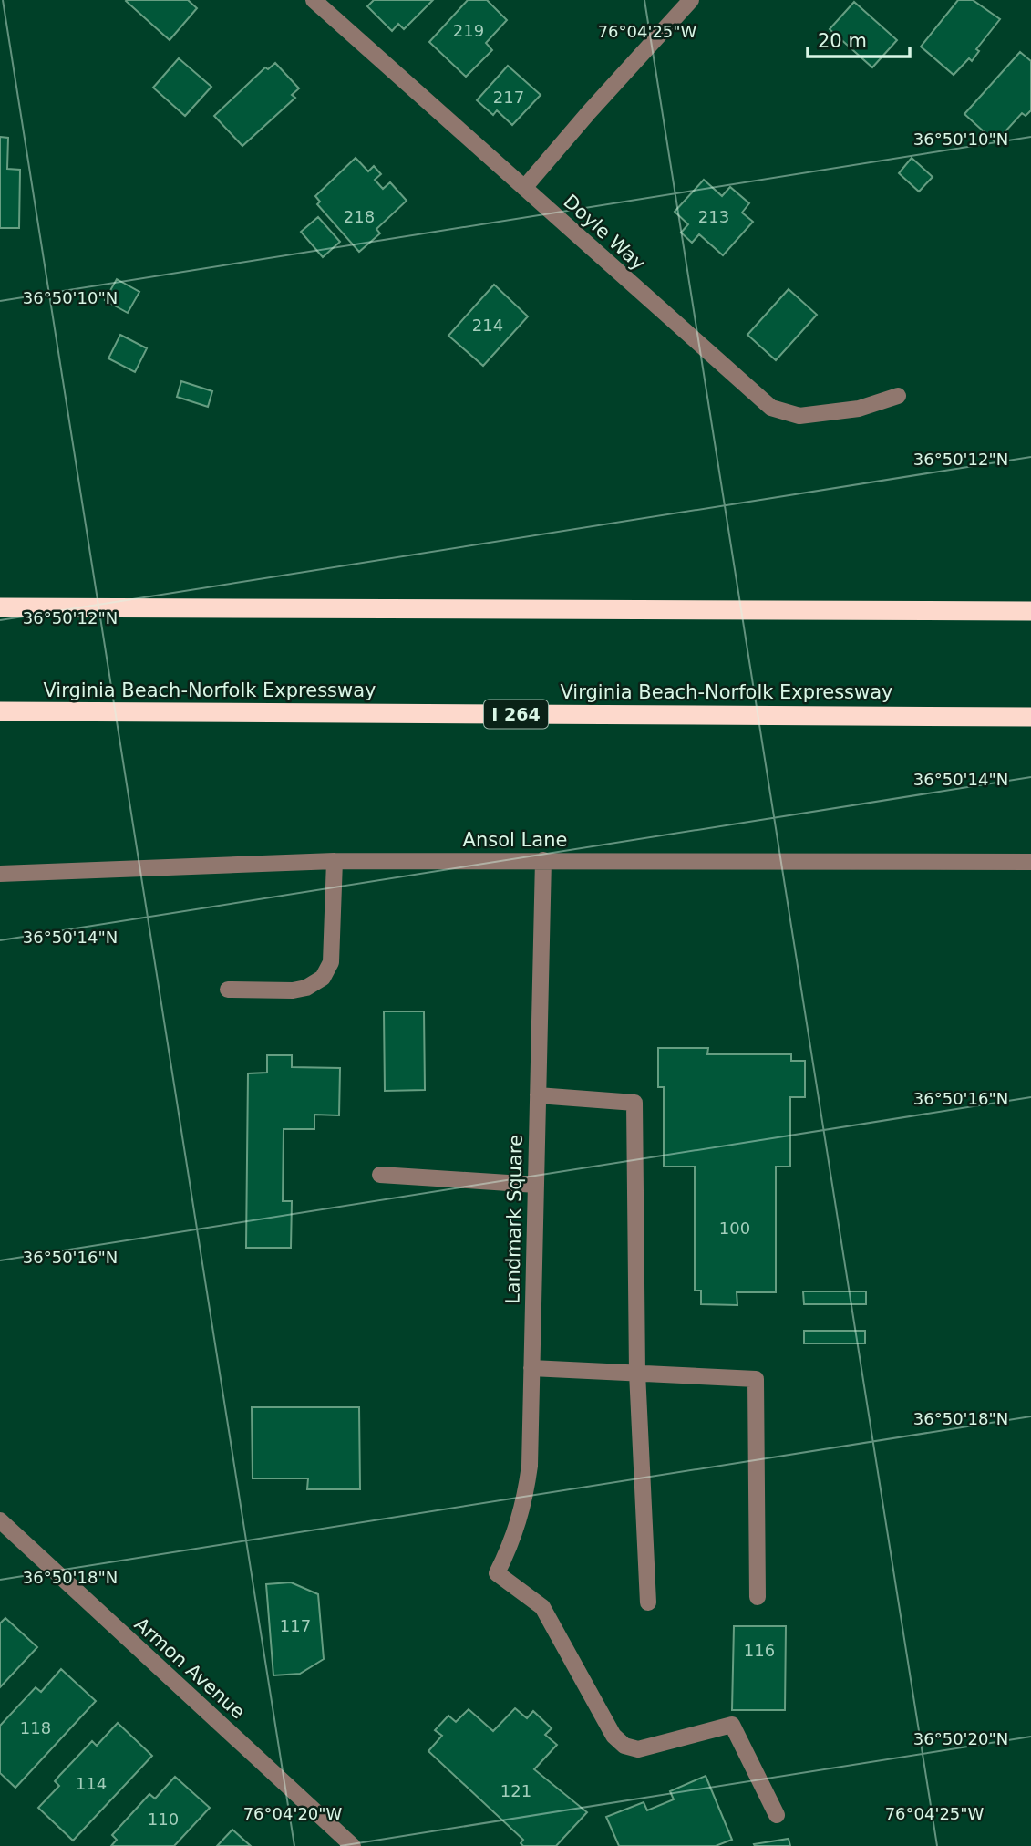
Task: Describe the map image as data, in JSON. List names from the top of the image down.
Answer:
{
  "streets": {
    "highway": ["Virginia Beach-Norfolk Expressway", "I 264"],
    "street": [
      "Doyle Way",
      "Ansol Lane",
      "Landmark Square",
      "Armon Avenue"
    ]
  },
  "crossings": [
    ["Ansol Lane", "Landmark Square"]
  ],
  "house_numbers": [
    "219",
    "217",
    "218",
    "213",
    "214",
    "100",
    "117",
    "116",
    "118",
    "114",
    "121",
    "110"
  ],
  "scale_bar": "20 m",
  "coordinates": [
    "76°04'25\"W",
    "36°50'10\"N",
    "36°50'12\"N",
    "36°50'14\"N",
    "36°50'16\"N",
    "36°50'18\"N",
    "36°50'20\"N",
    "76°04'20\"W"
  ]
}
